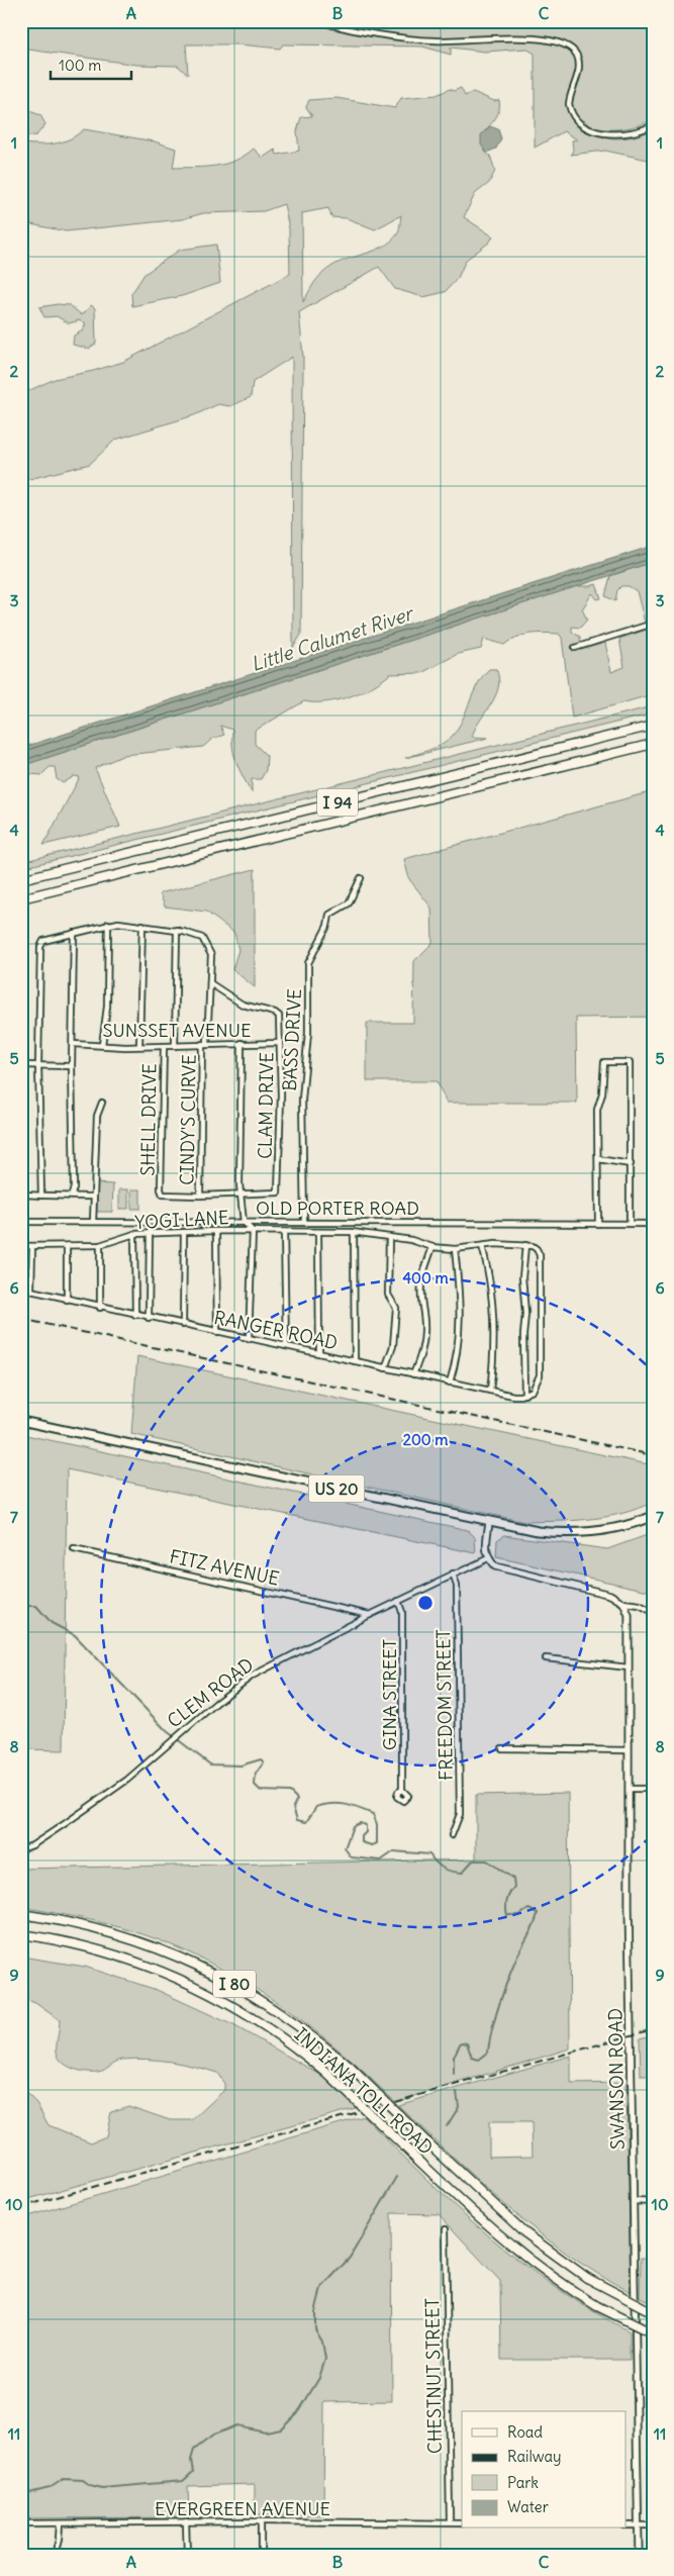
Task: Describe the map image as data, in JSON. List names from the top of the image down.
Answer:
{
  "streets": {
    "highway": ["I 94", "I 80", "INDIANA TOLL ROAD"],
    "main road": ["US 20"],
    "street": [
      "SUNSSET AVENUE",
      "BASS DRIVE",
      "CLAM DRIVE",
      "SHELL DRIVE",
      "CINDY'S CURVE",
      "OLD PORTER ROAD",
      "YOGI LANE",
      "RANGER ROAD",
      "FITZ AVENUE",
      "CLEM ROAD",
      "GINA STREET",
      "FREEDOM STREET",
      "SWANSON ROAD",
      "CHESTNUT STREET",
      "EVERGREEN AVENUE"
    ]
  },
  "crossings": [
    ["SUNSSET AVENUE", "CLAM DRIVE"],
    ["SUNSSET AVENUE", "SHELL DRIVE"],
    ["SUNSSET AVENUE", "CINDY'S CURVE"],
    ["BASS DRIVE", "OLD PORTER ROAD"],
    ["CLAM DRIVE", "SHELL DRIVE"],
    ["CLAM DRIVE", "CINDY'S CURVE"],
    ["FITZ AVENUE", "CLEM ROAD"],
    ["CLEM ROAD", "GINA STREET"],
    ["CLEM ROAD", "FREEDOM STREET"],
    ["CHESTNUT STREET", "EVERGREEN AVENUE"]
  ],
  "water": ["Little Calumet River"],
  "legend": [
    "Road",
    "Railway",
    "Park",
    "Water"
  ],
  "scale_bar": "100 m",
  "grid": {
    "columns": ["A", "B", "C"],
    "rows": [
      "1",
      "2",
      "3",
      "4",
      "5",
      "6",
      "7",
      "8",
      "9",
      "10",
      "11"
    ]
  },
  "rings": ["400 m", "200 m"]
}
